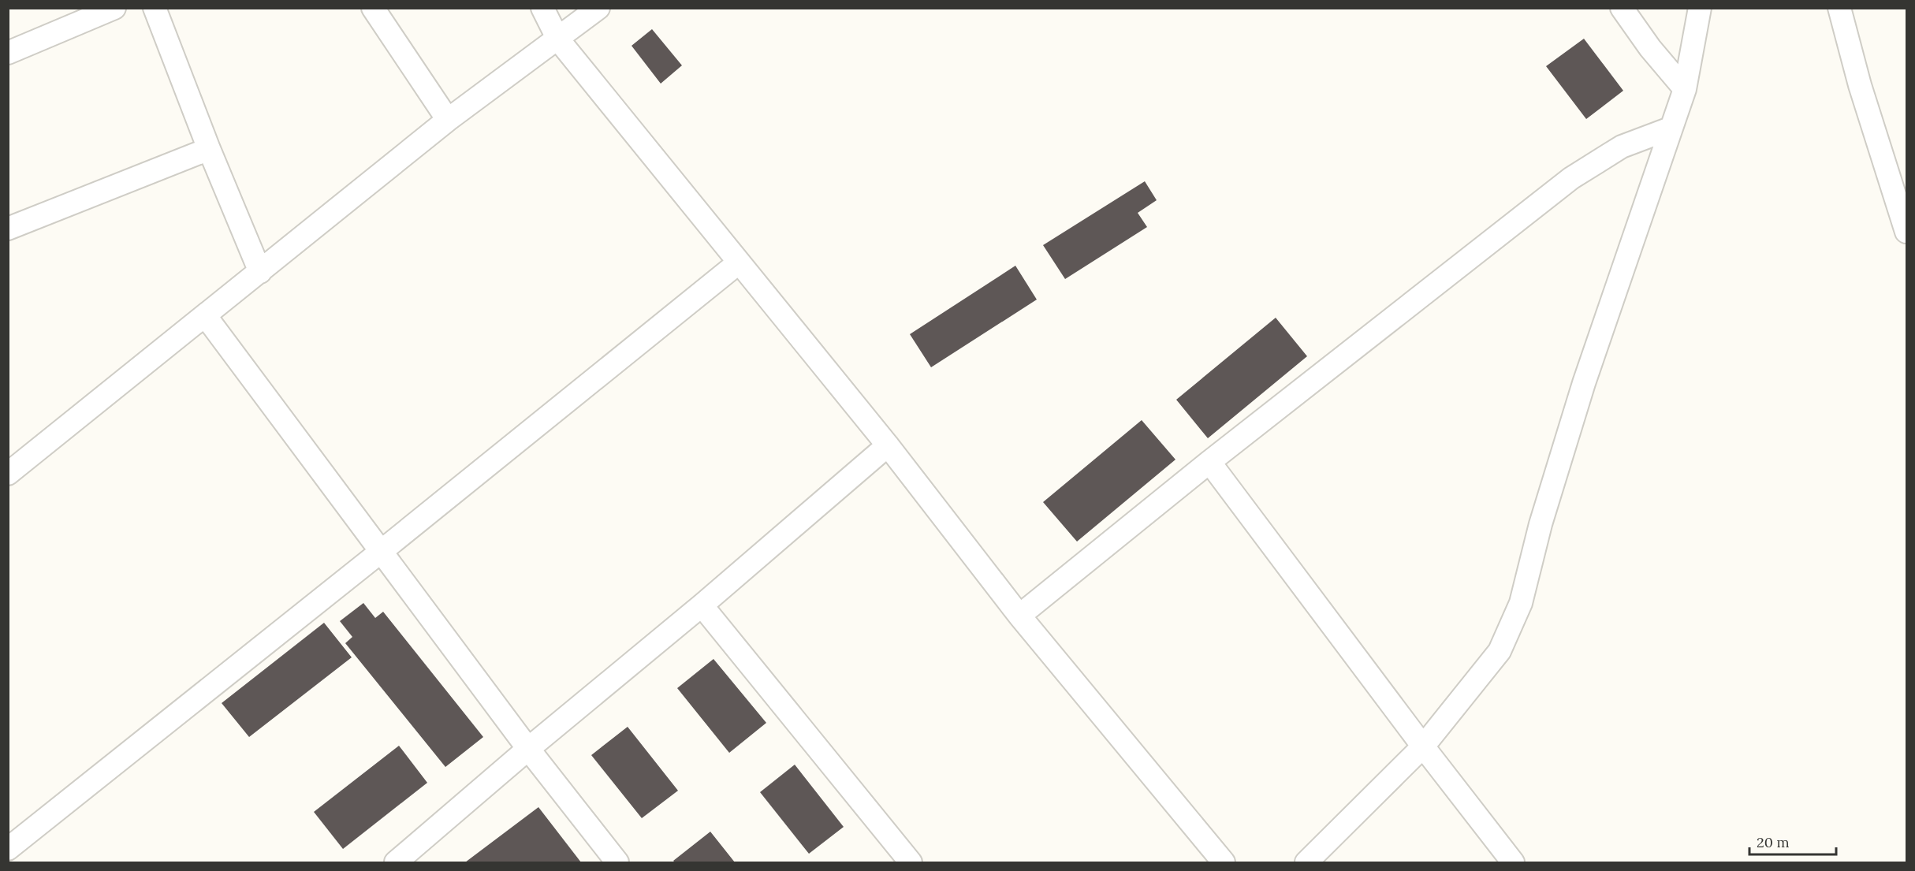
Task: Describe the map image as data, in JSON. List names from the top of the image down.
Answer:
{
  "scale_bar": "20 m"
}
